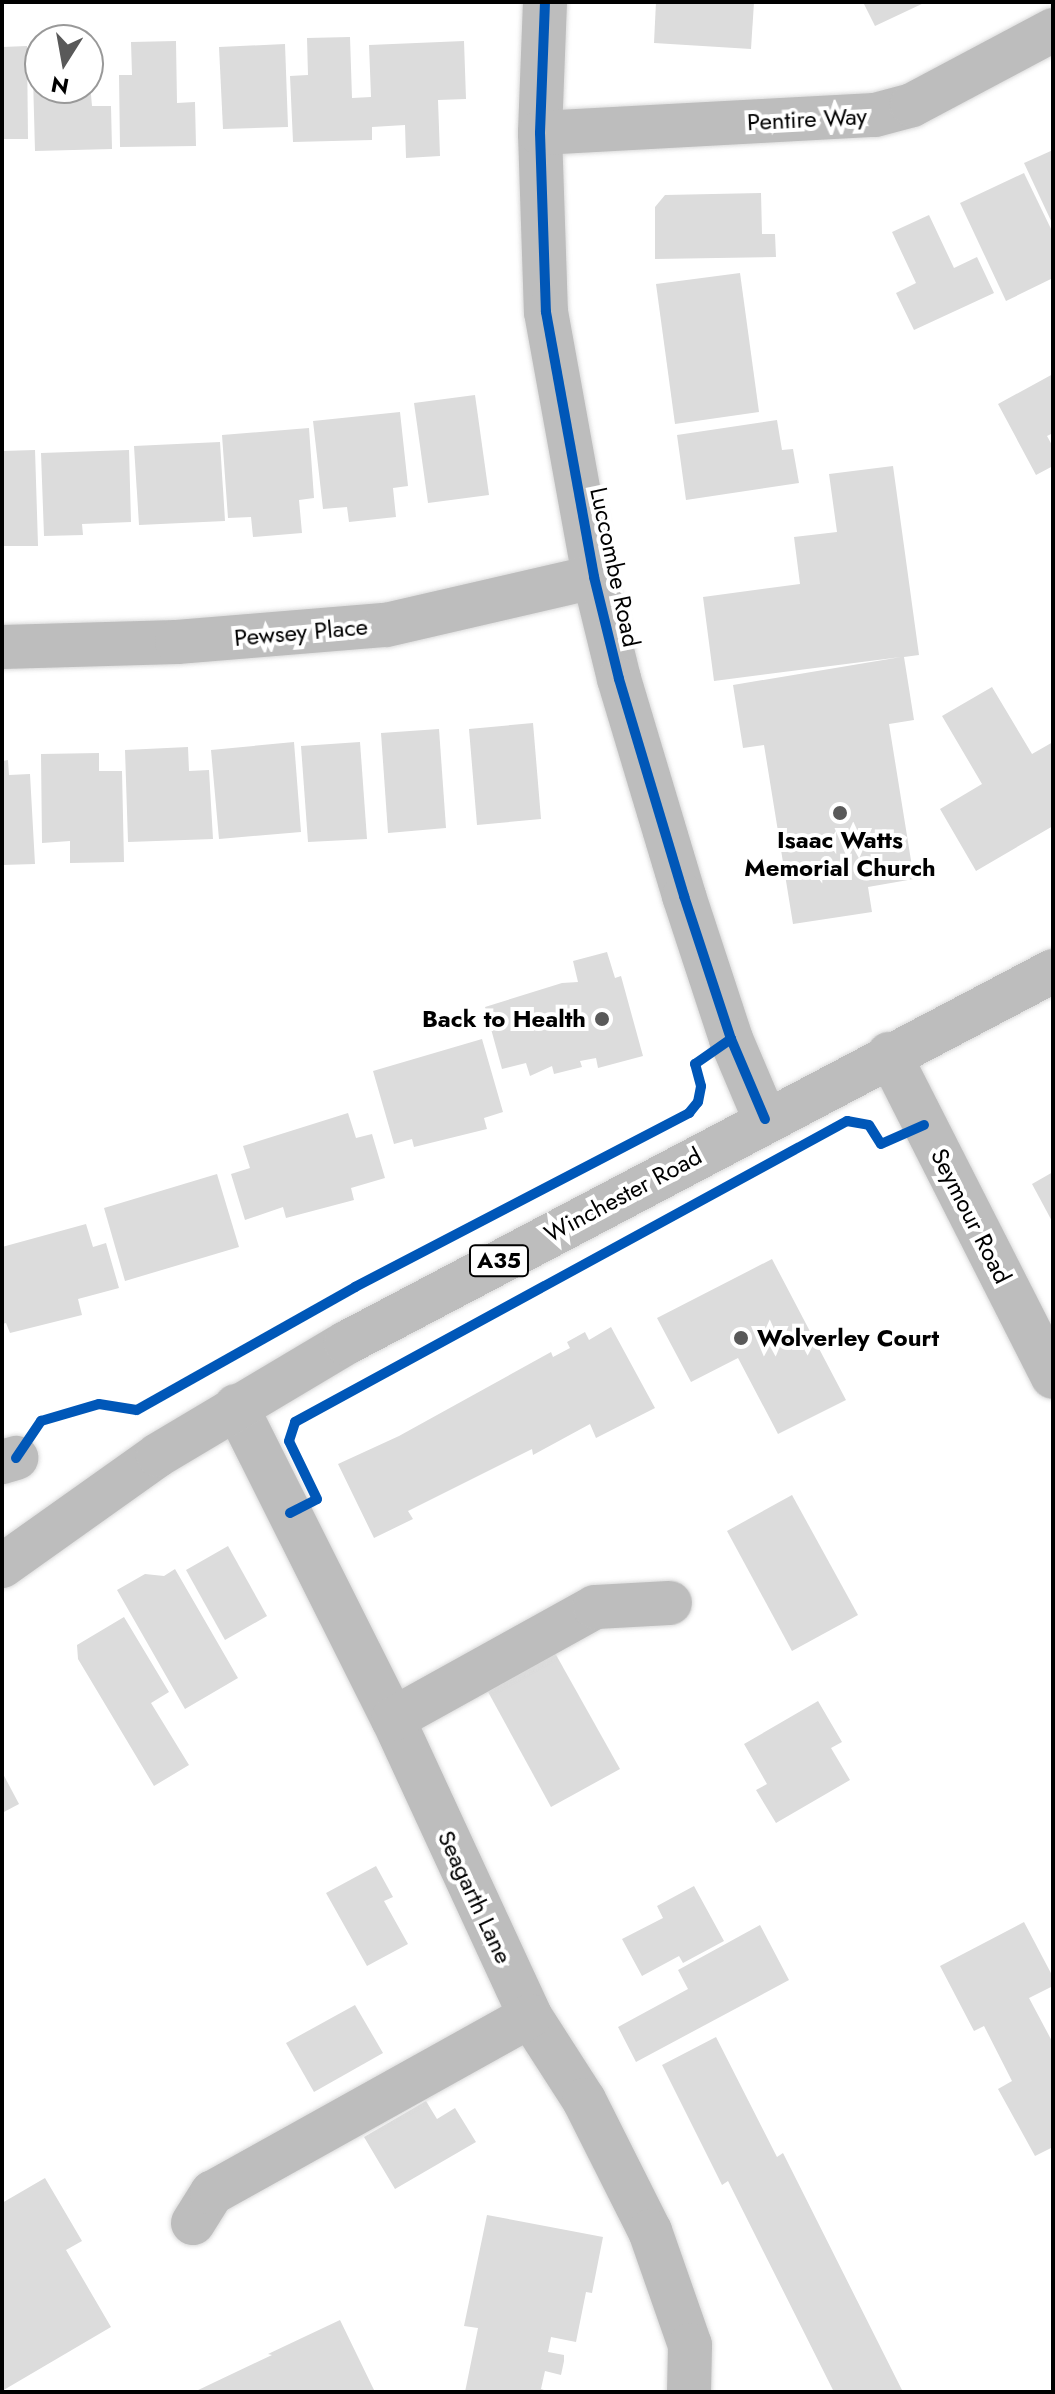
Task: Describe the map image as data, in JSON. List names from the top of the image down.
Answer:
{
  "streets": {
    "street": [
      "Pentire Way",
      "Luccombe Road",
      "Pewsey Place",
      "Winchester Road",
      "Seymour Road",
      "A35",
      "Seagarth Lane"
    ]
  },
  "crossings": [
    ["Pentire Way", "Luccombe Road"],
    ["Luccombe Road", "Pewsey Place"],
    ["Luccombe Road", "Winchester Road"],
    ["Winchester Road", "Seymour Road"],
    ["Winchester Road", "Seagarth Lane"]
  ],
  "places": ["Isaac Watts Memorial Church", "Back to Health", "Wolverley Court"],
  "north": "bottom"
}
